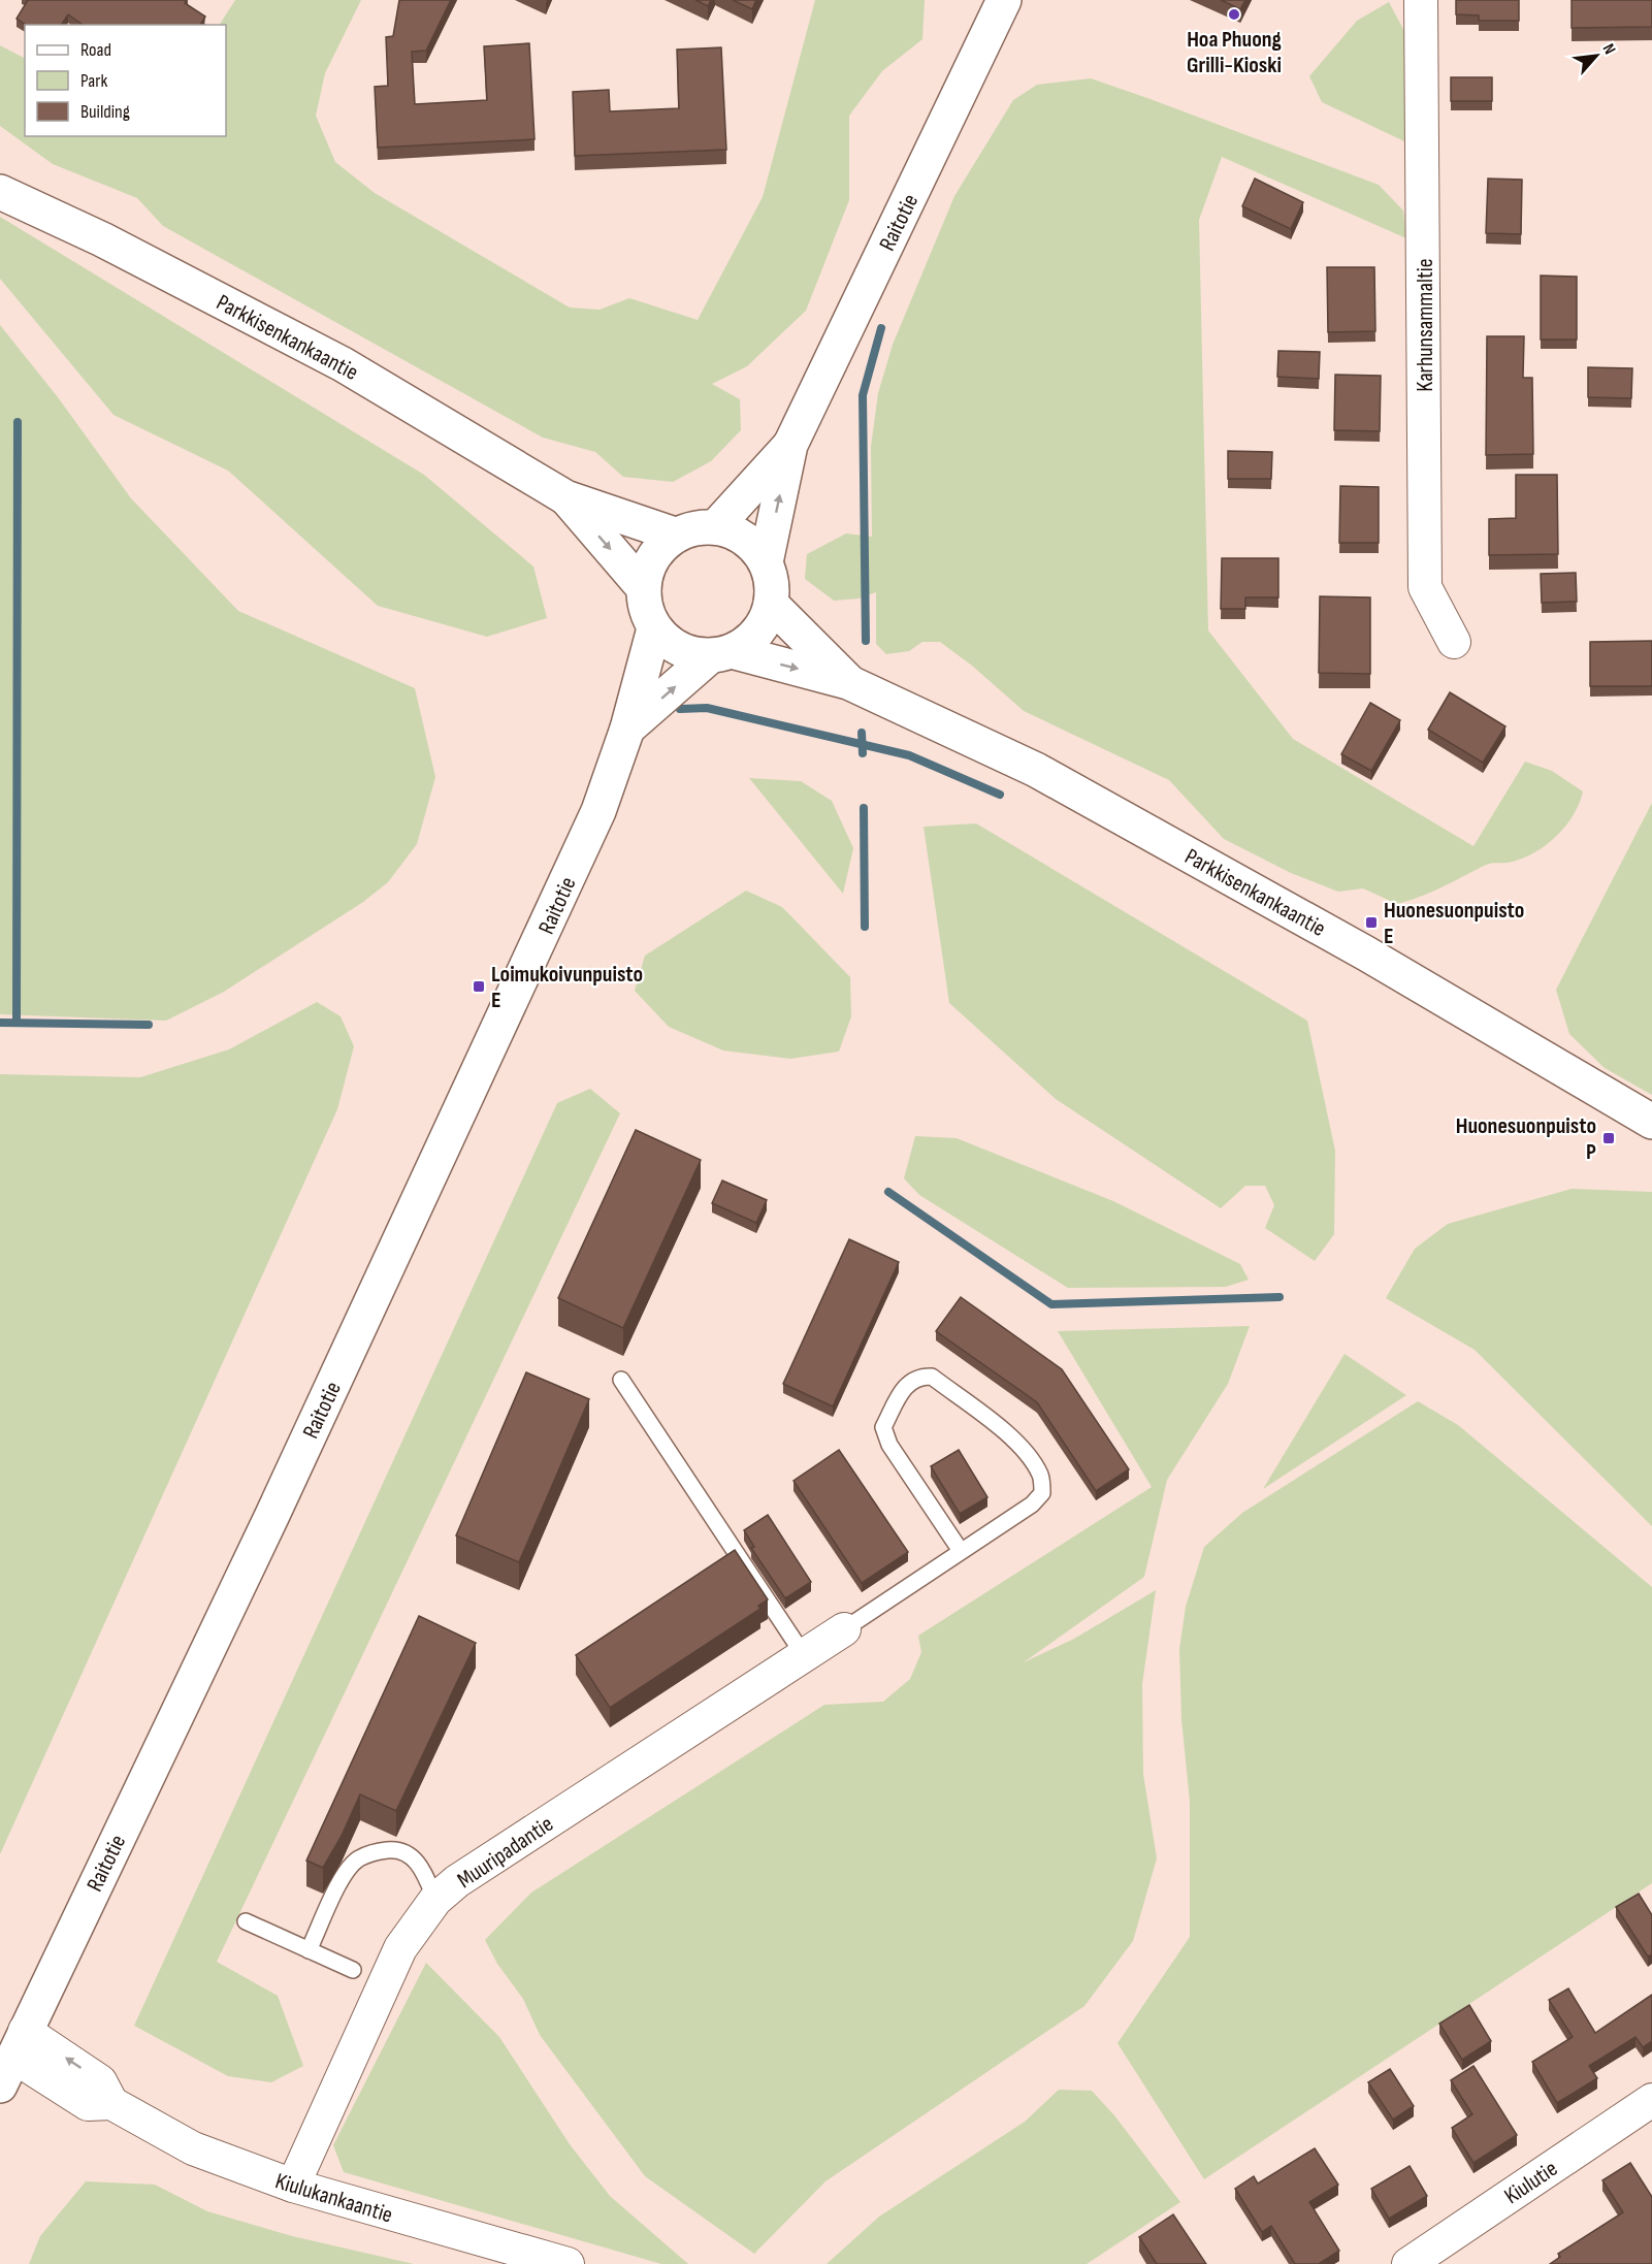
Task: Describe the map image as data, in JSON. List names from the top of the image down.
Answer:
{
  "streets": {
    "main road": ["Raitotie", "Parkkisenkankaantie"],
    "street": [
      "Karhunsammaltie",
      "Muuripadantie",
      "Kiulutie",
      "Kiulukankaantie"
    ]
  },
  "crossings": [
    ["Raitotie", "Parkkisenkankaantie"],
    ["Raitotie", "Kiulukankaantie"],
    ["Muuripadantie", "Kiulukankaantie"]
  ],
  "places": {
    "other": ["Hoa Phuong Grilli-Kioski"],
    "transit": ["Huonesuonpuisto E", "Loimukoivunpuisto E", "Huonesuonpuisto P"]
  },
  "legend": ["Road", "Park", "Building"],
  "north": "top right"
}
